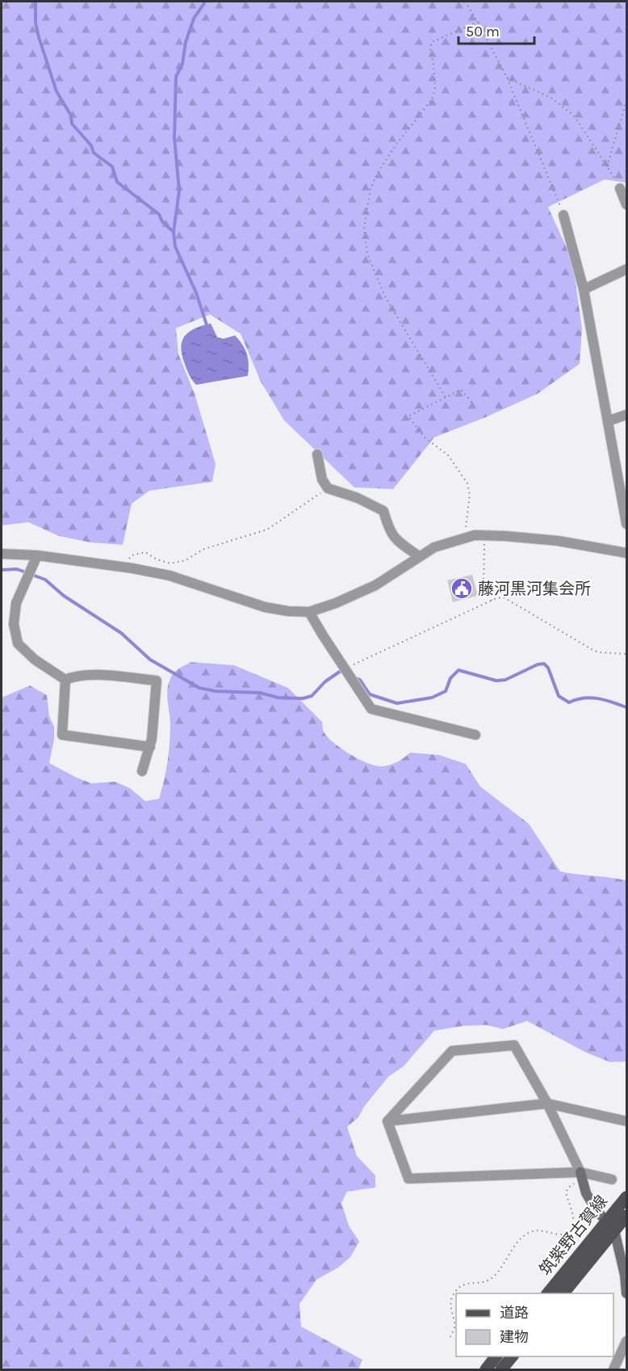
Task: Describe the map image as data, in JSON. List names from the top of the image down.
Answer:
{
  "streets": {
    "main road": ["筑紫野古賀線"]
  },
  "places": {
    "public building": ["藤河黒河集会所"]
  },
  "legend": ["道路", "建物"],
  "scale_bar": "50 m"
}
